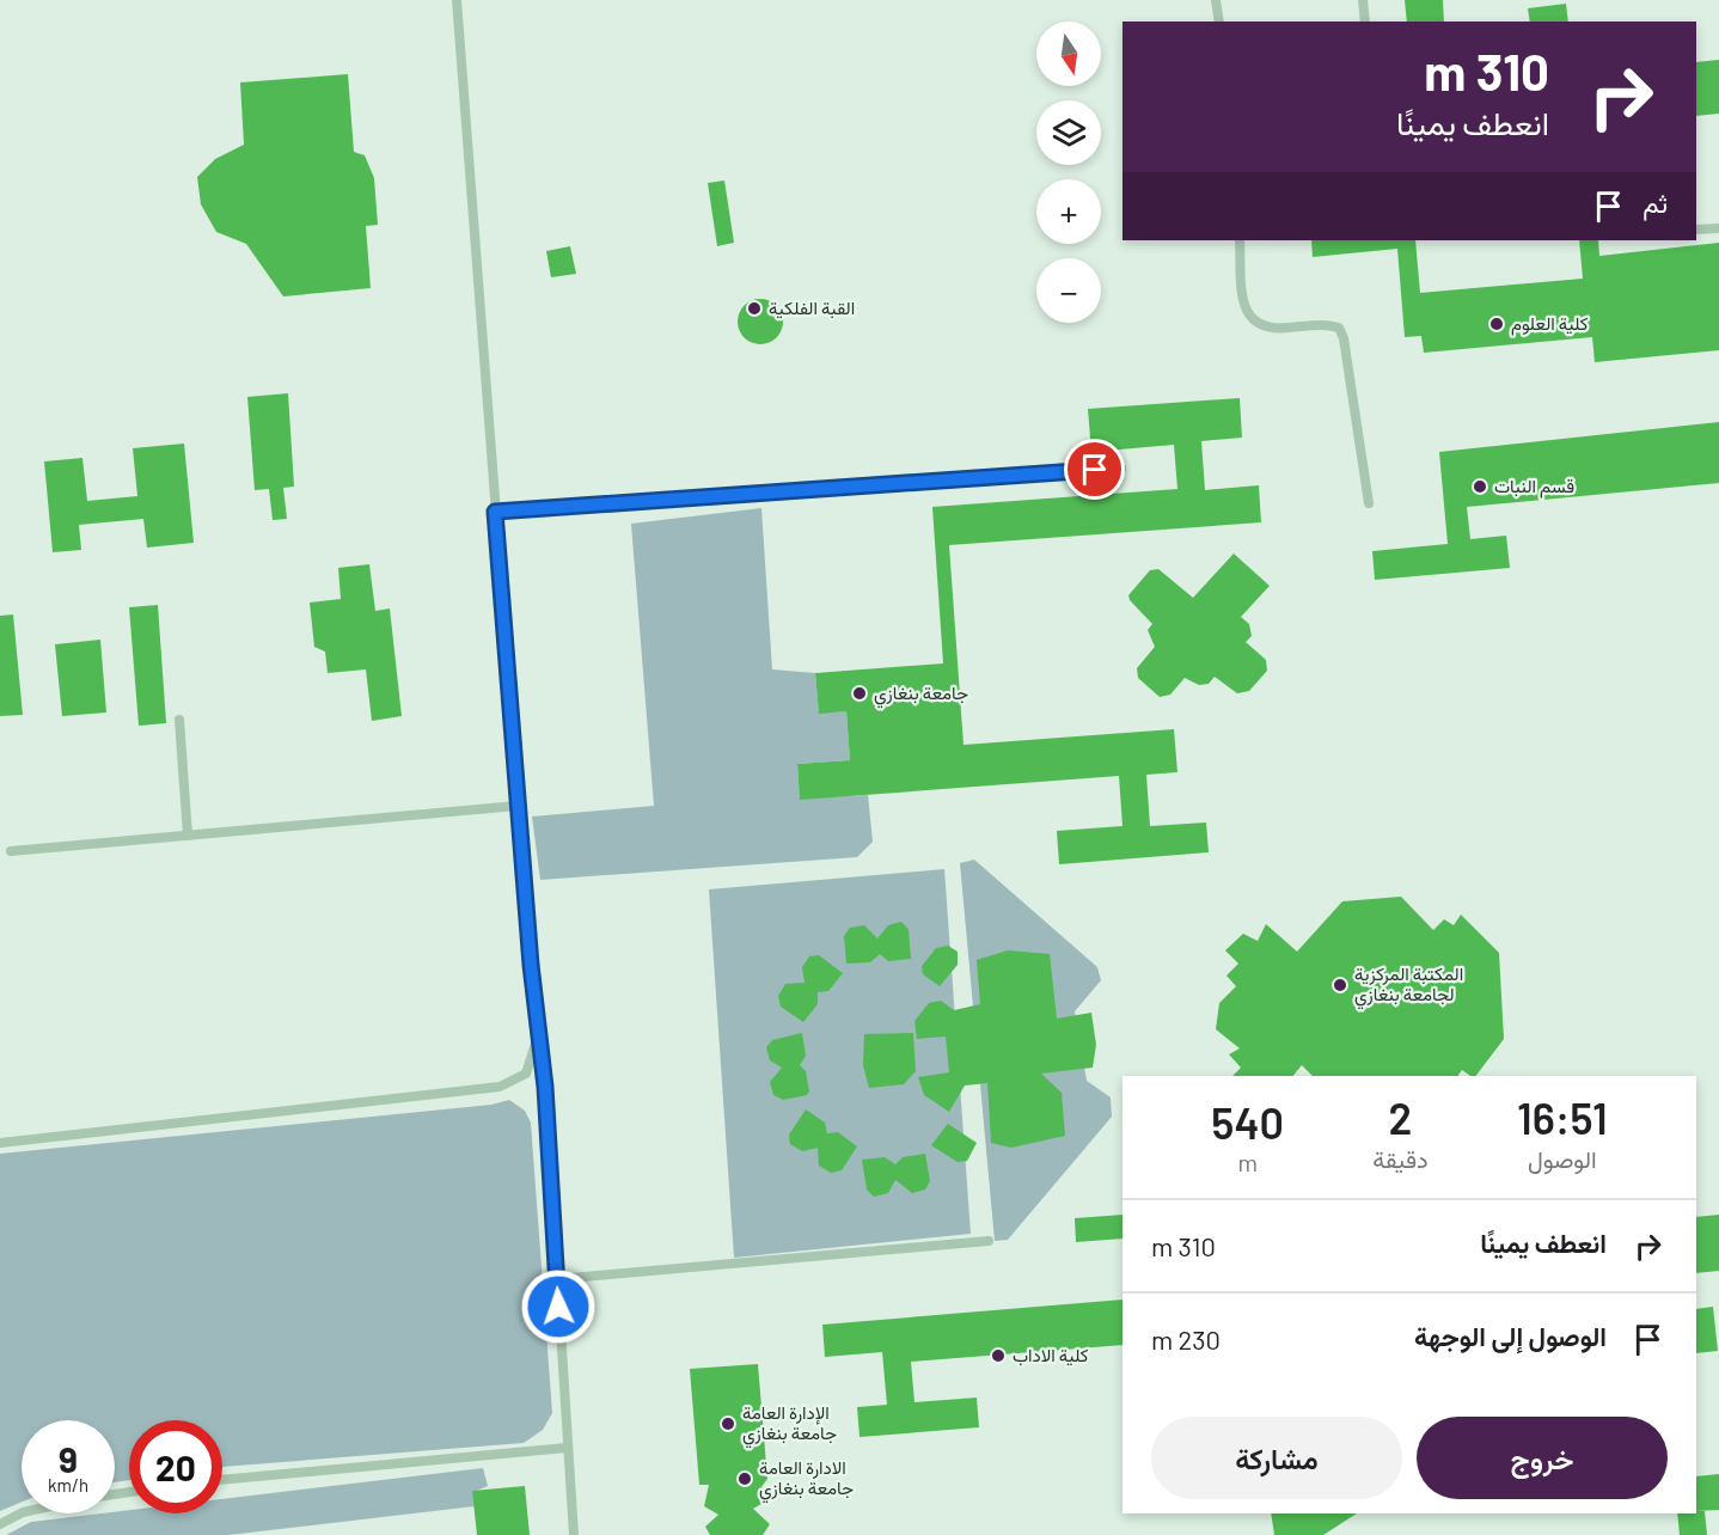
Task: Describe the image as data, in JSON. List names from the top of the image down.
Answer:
{
  "places": [
    "القبة الفلكية",
    "كلية العلوم",
    "قسم النبات",
    "جامعة بنغازي",
    "المكتبة المركزية لجامعة بنغازي",
    "كلية الاداب",
    "الإدارة العامة جامعة بنغازي",
    "الادارة العامة جامعة بنغازي"
  ],
  "north": "bottom",
  "page": {
    "map_buttons": ["+", "−"],
    "turn": ["310 m", "انعطف يمينًا"],
    "then": "ثم",
    "eta": [
      "16:51",
      "الوصول",
      "2",
      "دقيقة",
      "540",
      "m"
    ],
    "list": [
      {
        "name": "انعطف يمينًا",
        "value": "310 m"
      },
      {
        "name": "الوصول إلى الوجهة",
        "value": "230 m"
      }
    ],
    "buttons": ["خروج", "مشاركة"],
    "speed": "9 km/h",
    "limit": "20"
  }
}
